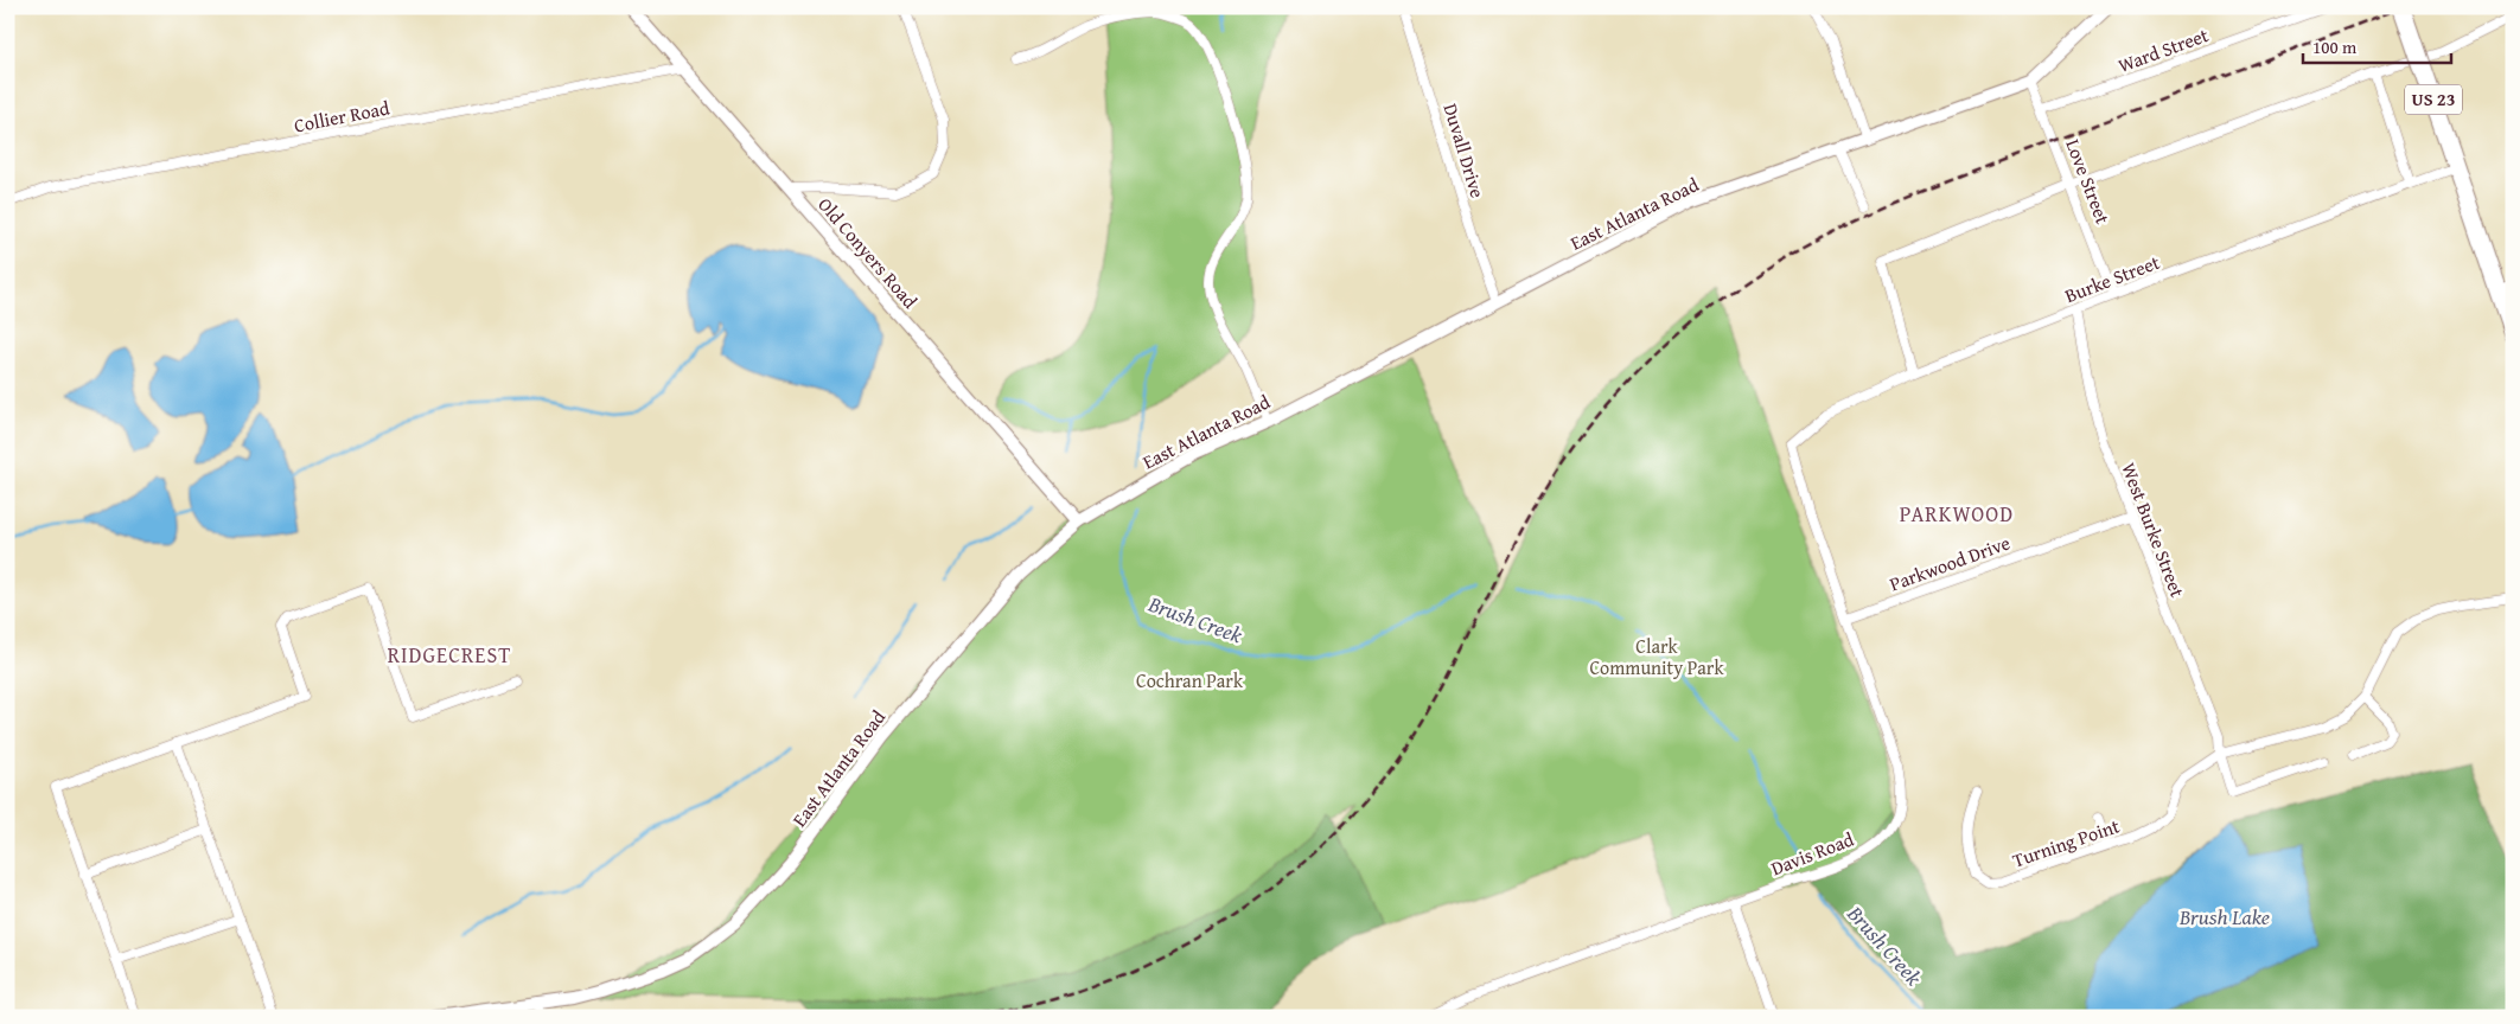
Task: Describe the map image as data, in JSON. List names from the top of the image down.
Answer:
{
  "streets": {
    "highway": ["US 23"],
    "street": [
      "Ward Street",
      "Collier Road",
      "Duvall Drive",
      "Love Street",
      "East Atlanta Road",
      "Old Conyers Road",
      "Burke Street",
      "West Burke Street",
      "Parkwood Drive",
      "Turning Point",
      "Davis Road"
    ]
  },
  "crossings": [
    ["Ward Street", "Love Street"],
    ["US 23", "Burke Street"],
    ["Collier Road", "Old Conyers Road"],
    ["Duvall Drive", "East Atlanta Road"],
    ["Love Street", "East Atlanta Road"],
    ["Love Street", "Burke Street"],
    ["East Atlanta Road", "Old Conyers Road"],
    ["Burke Street", "West Burke Street"],
    ["Burke Street", "Davis Road"],
    ["West Burke Street", "Parkwood Drive"],
    ["West Burke Street", "Turning Point"],
    ["Parkwood Drive", "Davis Road"]
  ],
  "districts": ["PARKWOOD", "RIDGECREST"],
  "water": ["Brush Creek", "Brush Lake"],
  "parks": ["Clark Community Park", "Cochran Park"],
  "scale_bar": "100 m"
}
